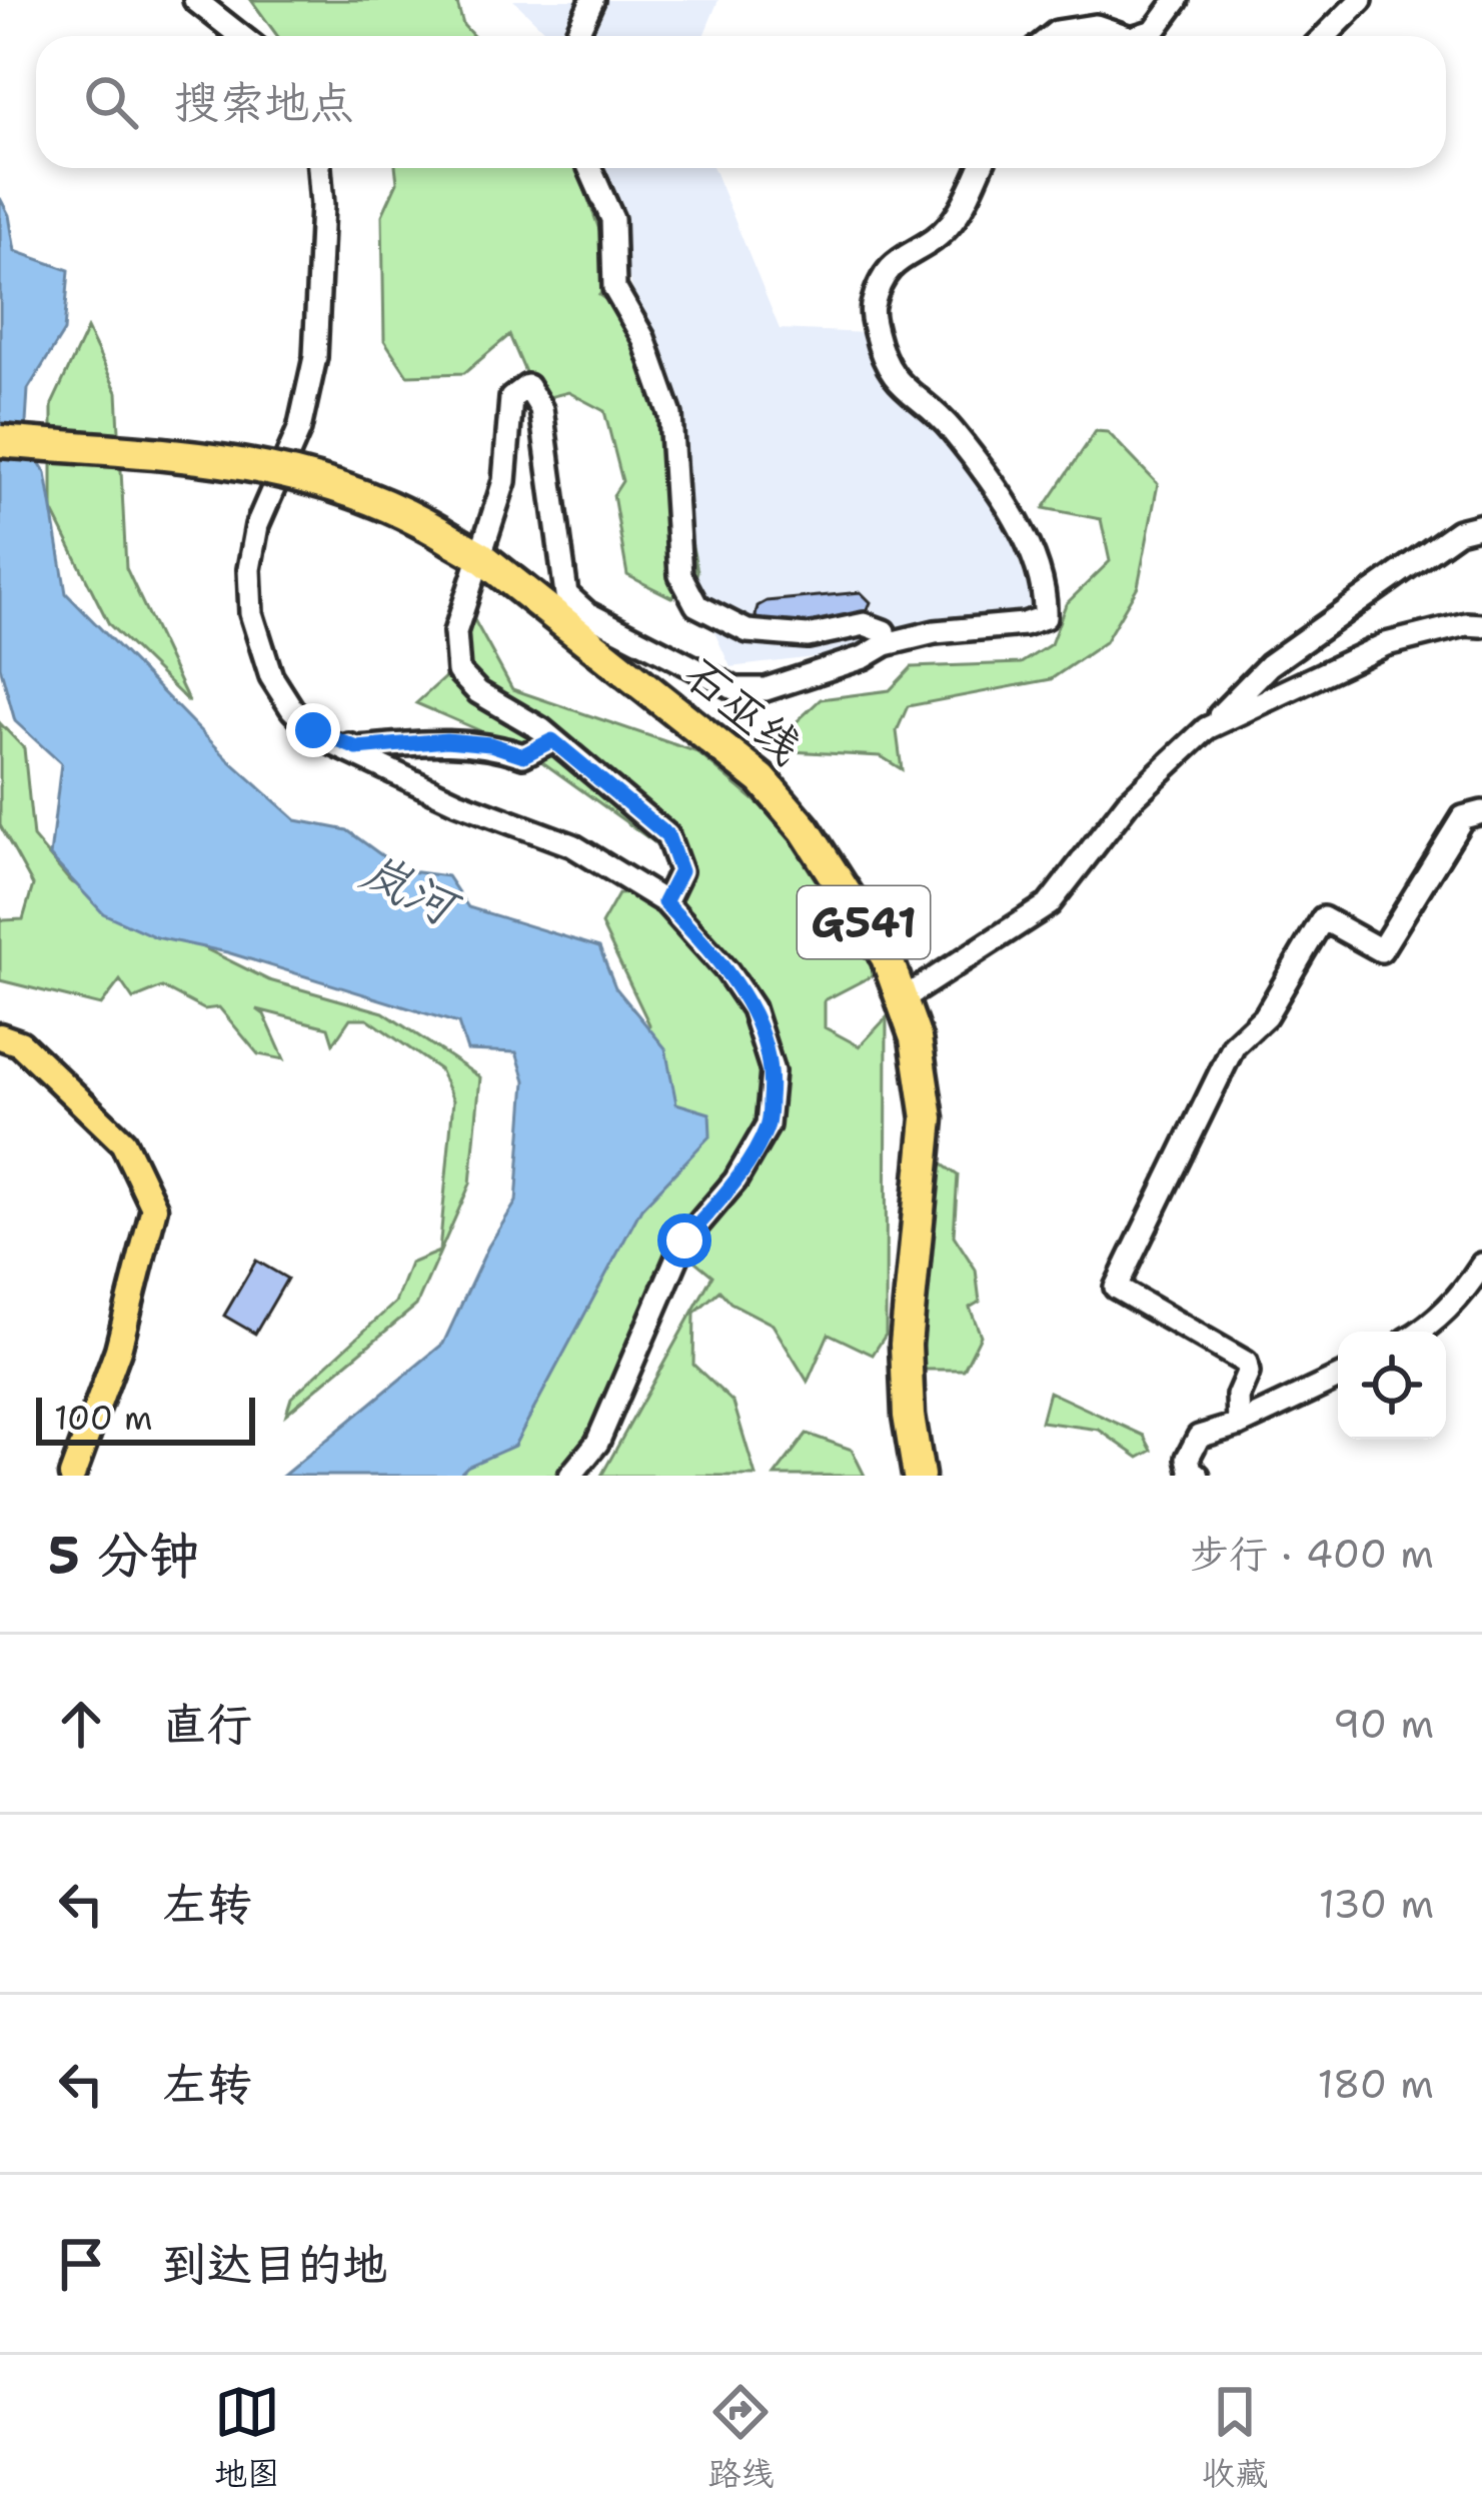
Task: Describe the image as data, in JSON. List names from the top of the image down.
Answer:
{
  "streets": {
    "highway": ["石巫线", "G541"]
  },
  "water": ["岚河"],
  "scale_bar": "100 m",
  "page": {
    "search": "搜索地点",
    "scale": "100 m",
    "heading": ["5 分钟", "步行 · 400 m"],
    "list": [
      ["直行", "90 m"],
      ["左转", "130 m"],
      ["左转", "180 m"],
      "到达目的地"
    ],
    "nav": ["地图", "路线", "收藏"]
  }
}
